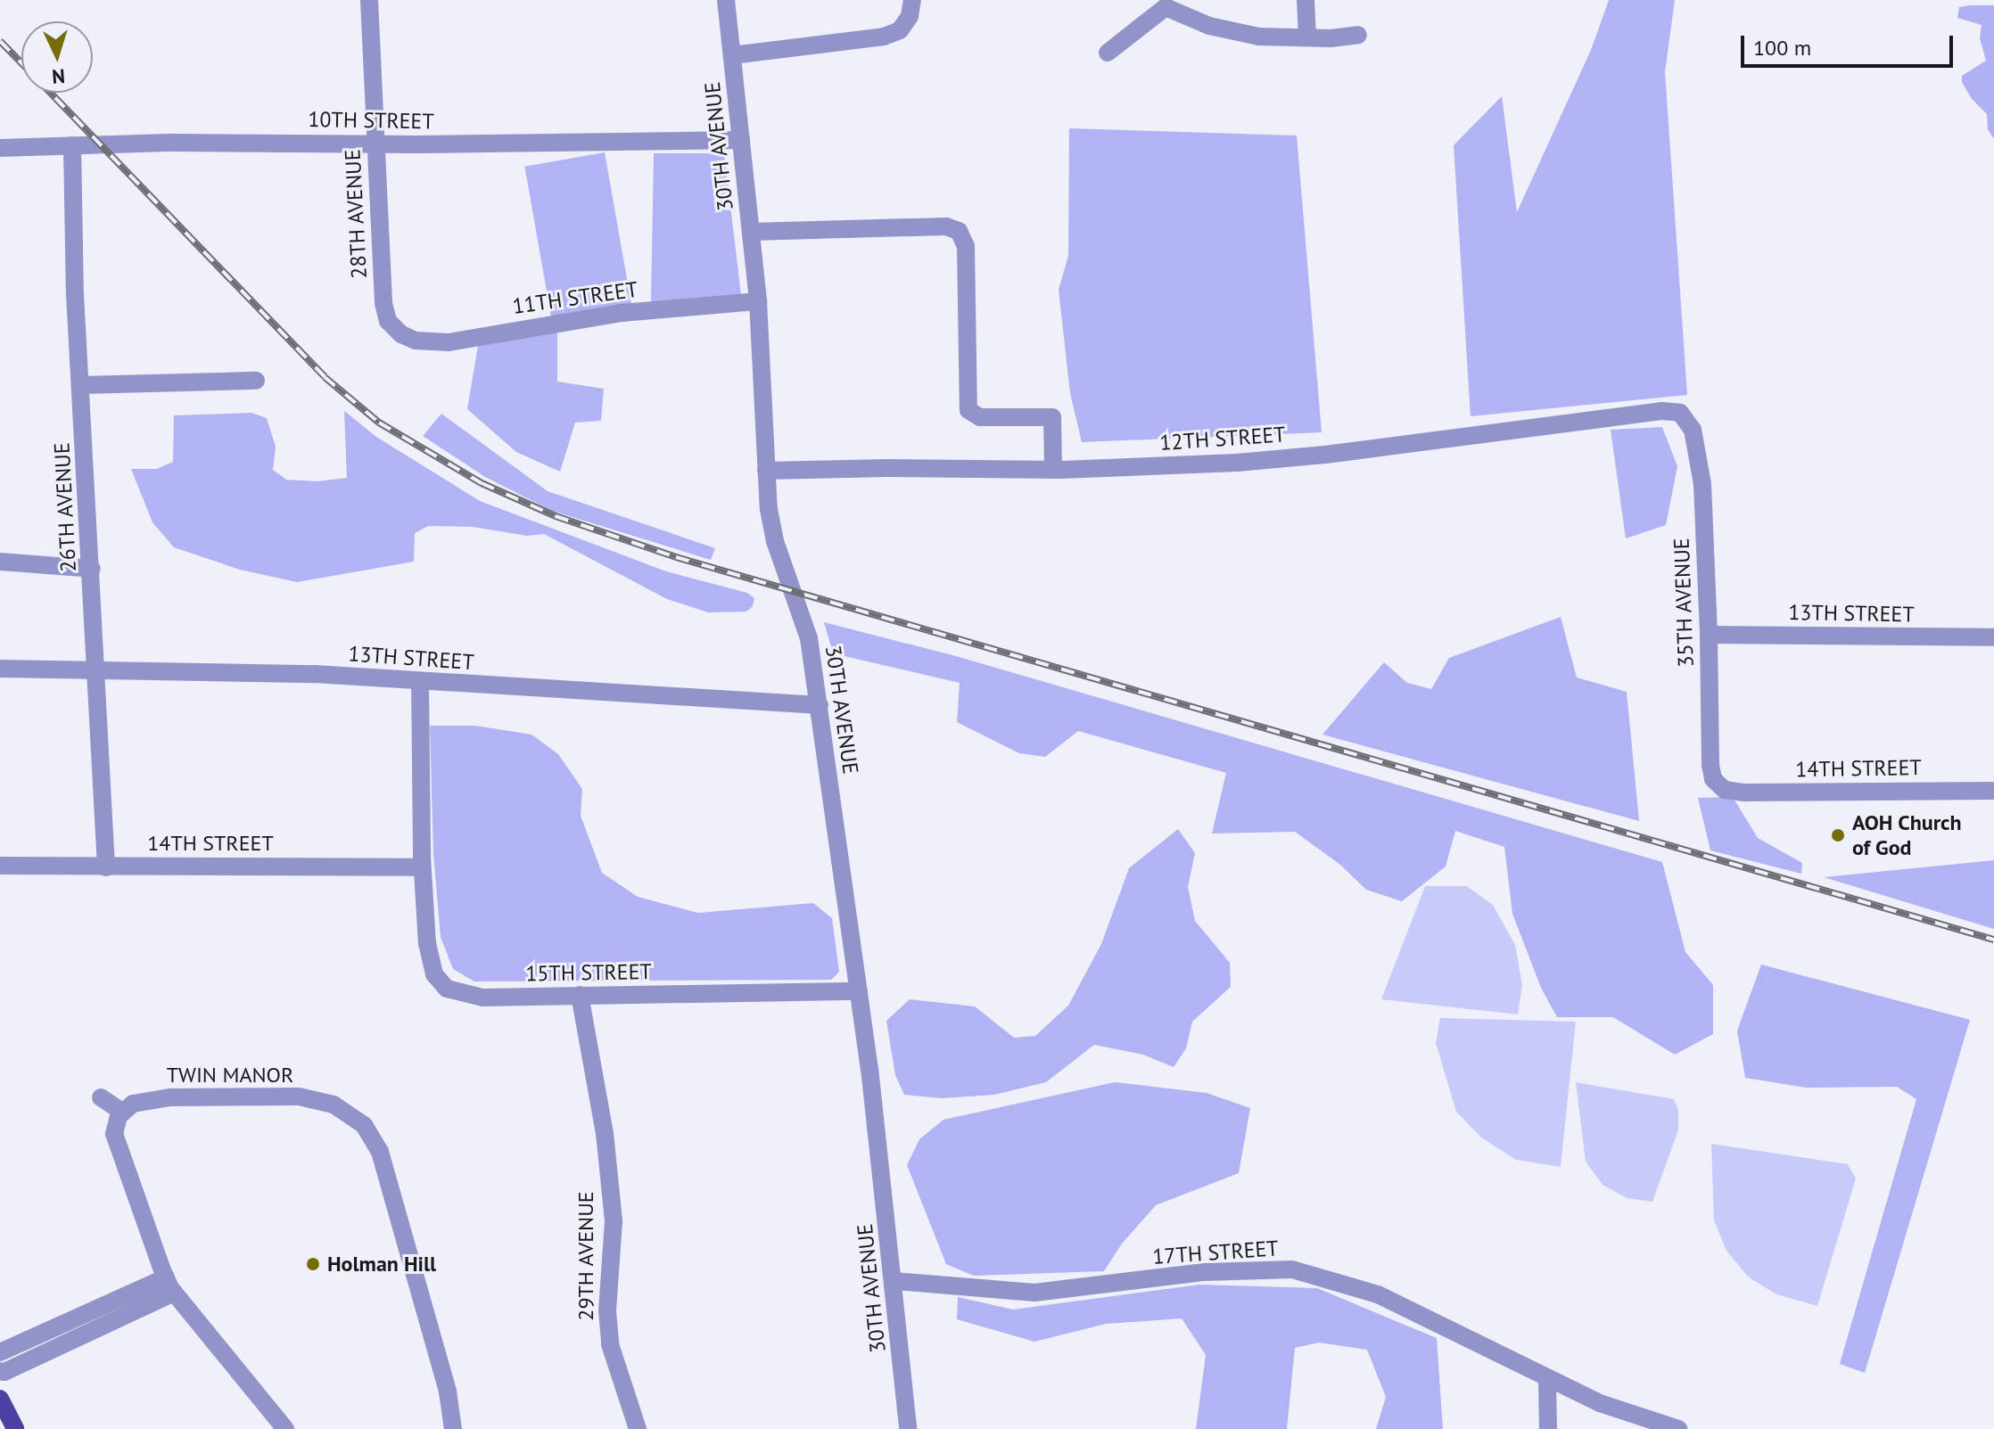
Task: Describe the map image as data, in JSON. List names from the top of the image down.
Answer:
{
  "streets": {
    "street": [
      "10TH STREET",
      "30TH AVENUE",
      "28TH AVENUE",
      "11TH STREET",
      "12TH STREET",
      "26TH AVENUE",
      "35TH AVENUE",
      "13TH STREET",
      "14TH STREET",
      "15TH STREET",
      "TWIN MANOR",
      "17TH STREET",
      "29TH AVENUE"
    ]
  },
  "crossings": [
    ["10TH STREET", "30TH AVENUE"],
    ["10TH STREET", "28TH AVENUE"],
    ["10TH STREET", "26TH AVENUE"],
    ["30TH AVENUE", "11TH STREET"],
    ["30TH AVENUE", "12TH STREET"],
    ["30TH AVENUE", "13TH STREET"],
    ["30TH AVENUE", "15TH STREET"],
    ["30TH AVENUE", "17TH STREET"],
    ["28TH AVENUE", "11TH STREET"],
    ["12TH STREET", "35TH AVENUE"],
    ["26TH AVENUE", "13TH STREET"],
    ["26TH AVENUE", "14TH STREET"],
    ["35TH AVENUE", "13TH STREET"],
    ["35TH AVENUE", "14TH STREET"],
    ["14TH STREET", "15TH STREET"],
    ["15TH STREET", "29TH AVENUE"]
  ],
  "places": ["AOH Church of God", "Holman Hill"],
  "scale_bar": "100 m",
  "north": "bottom"
}
